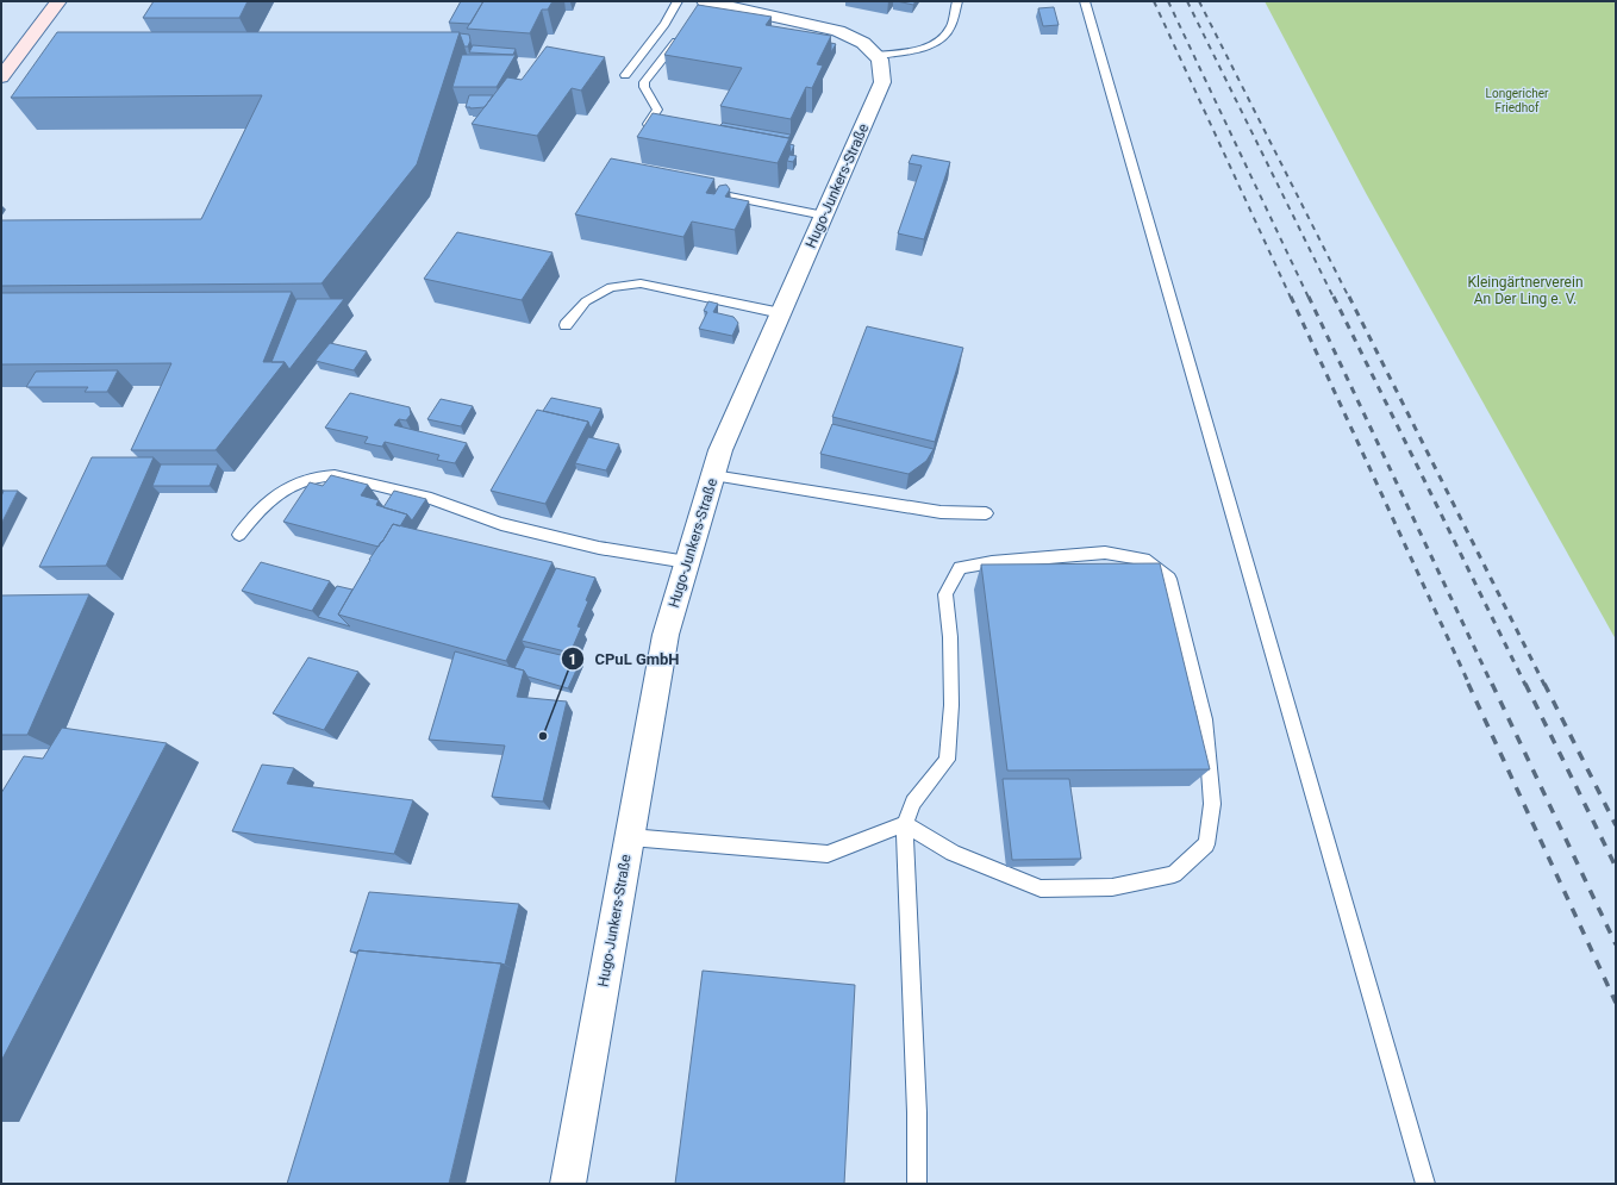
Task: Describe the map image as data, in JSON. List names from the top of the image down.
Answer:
{
  "streets": {
    "street": ["Hugo-Junkers-Straße"]
  },
  "parks": ["Longericher Friedhof", "Kleingärtnerverein An Der Ling e. V."],
  "places": ["CPuL GmbH"]
}
